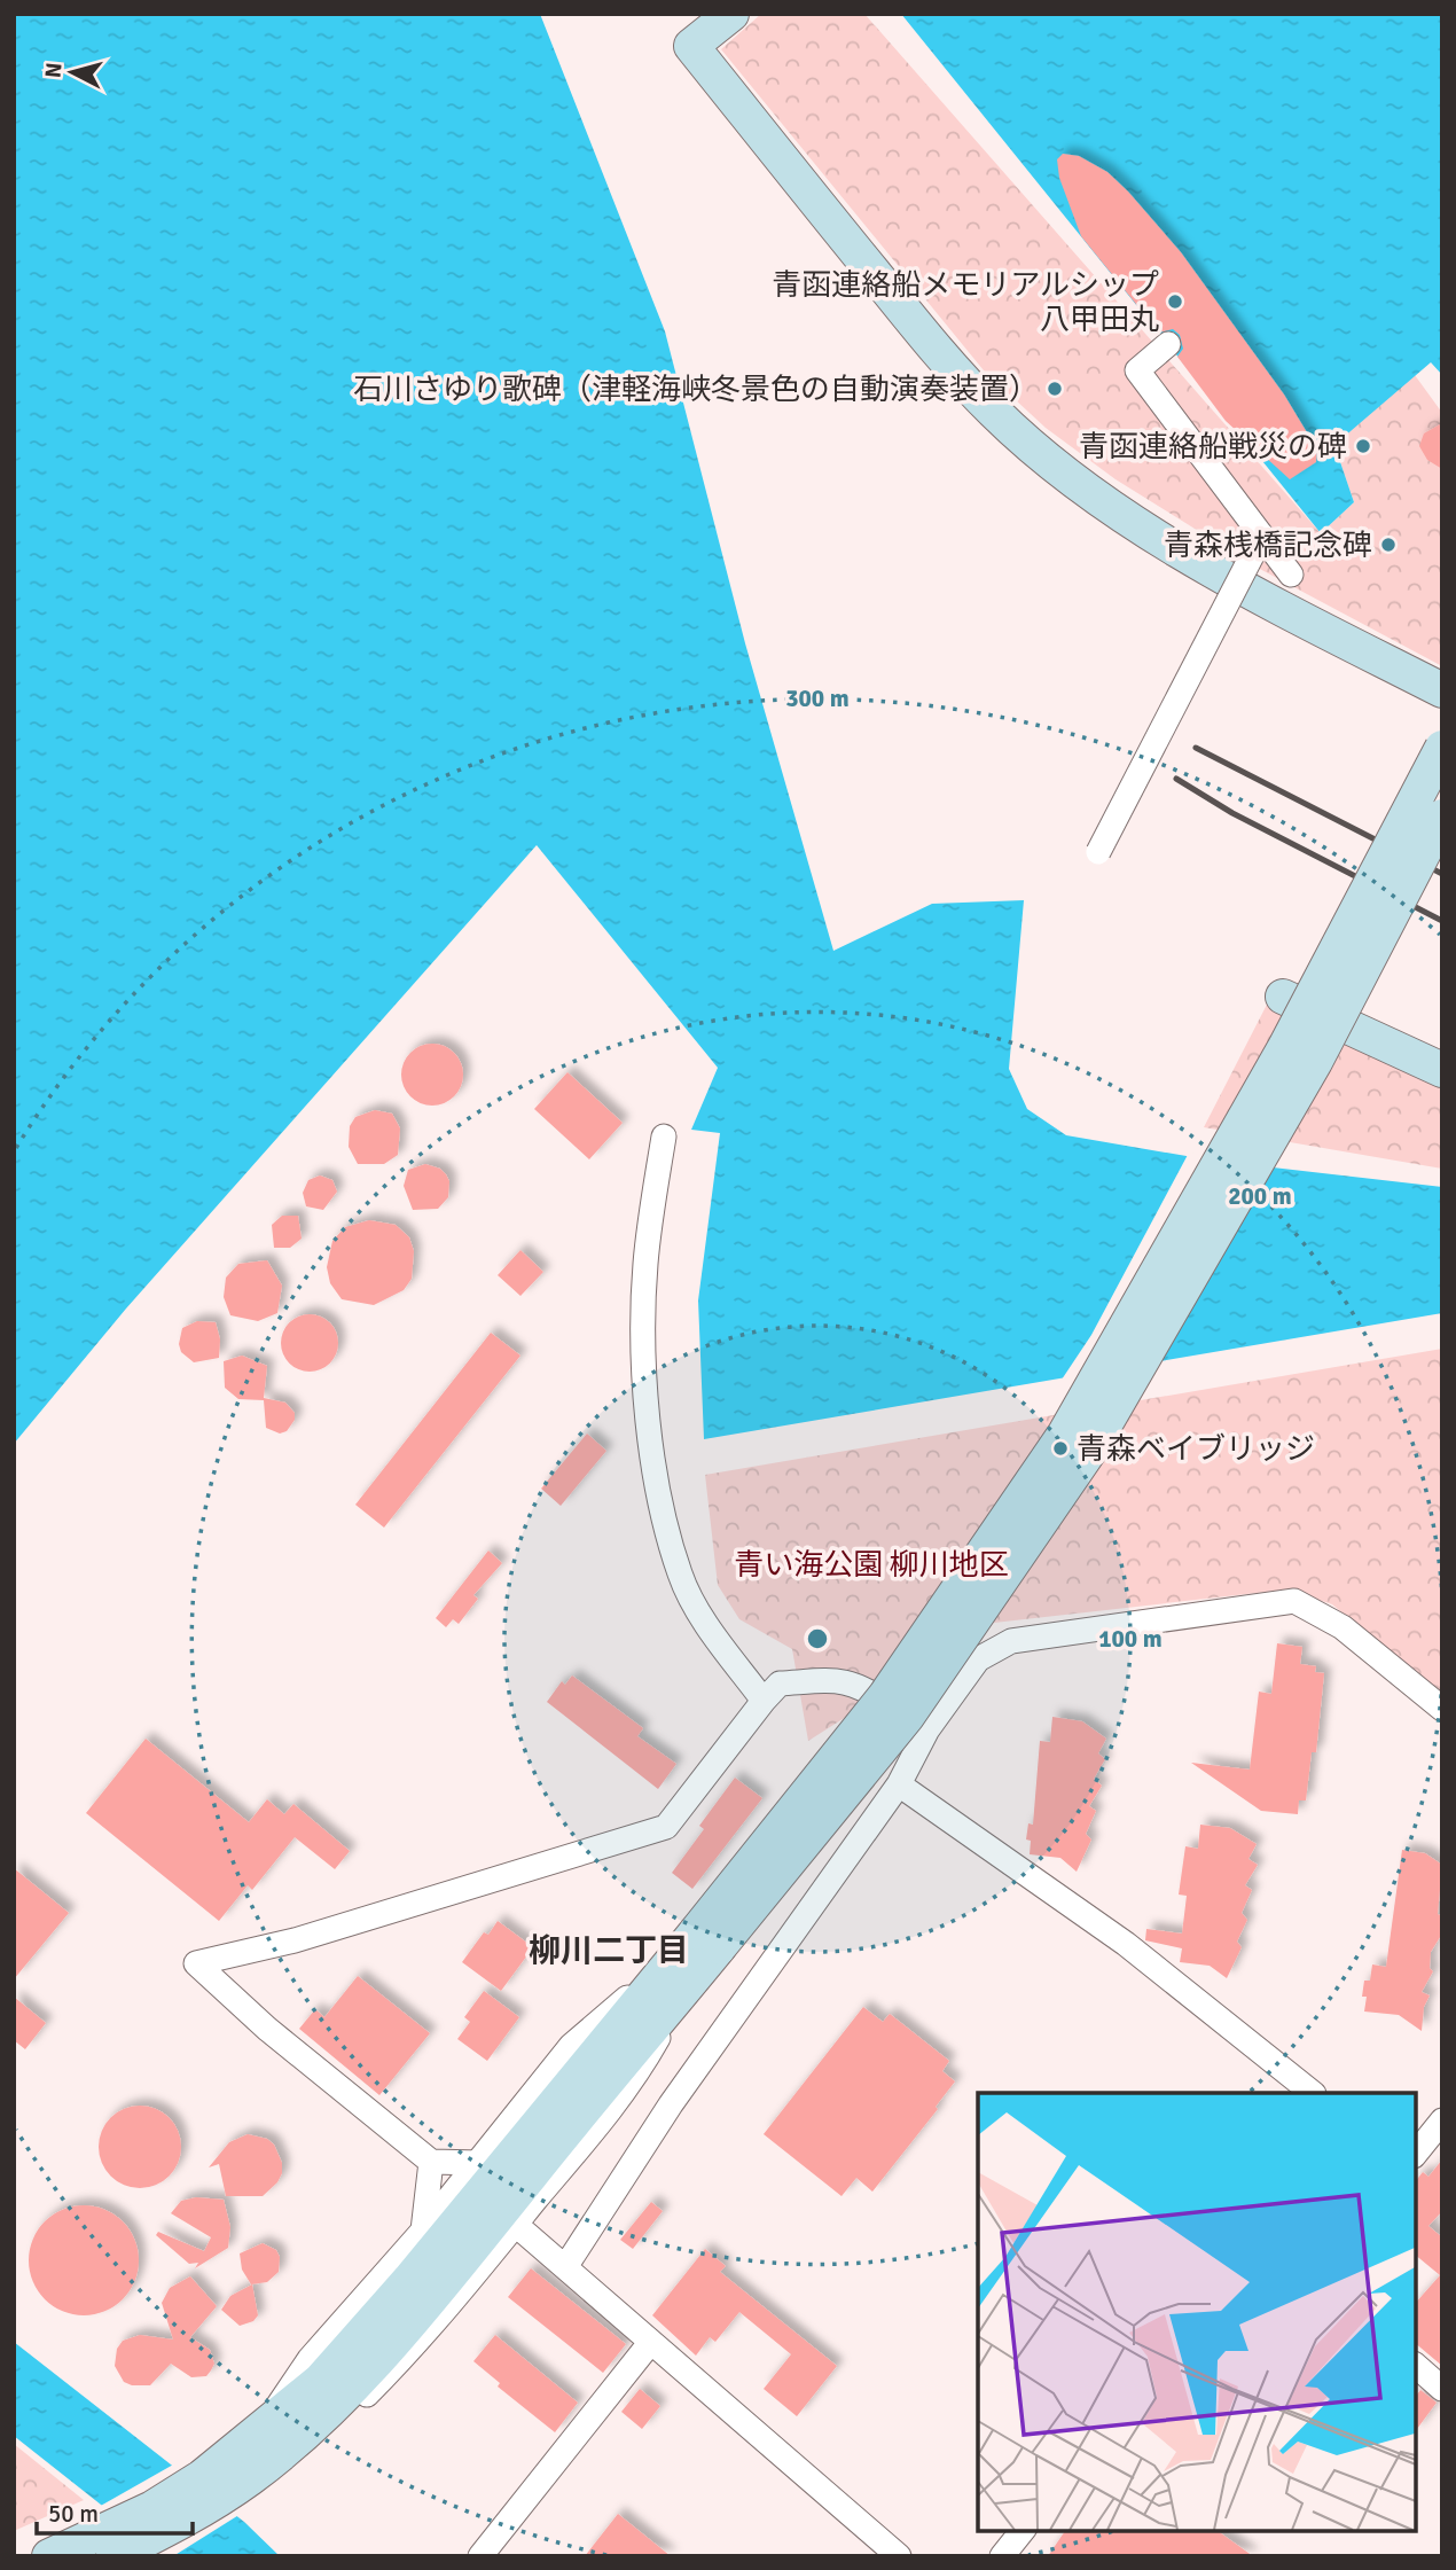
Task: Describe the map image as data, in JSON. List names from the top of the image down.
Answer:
{
  "districts": ["柳川二丁目"],
  "parks": ["青い海公園 柳川地区"],
  "places": [
    "青函連絡船メモリアルシップ 八甲田丸",
    "石川さゆり歌碑（津軽海峡冬景色の自動演奏装置）",
    "青函連絡船戦災の碑",
    "青森桟橋記念碑",
    "青森ベイブリッジ"
  ],
  "scale_bar": "50 m",
  "north": "left",
  "rings": ["300 m", "200 m", "100 m"]
}
